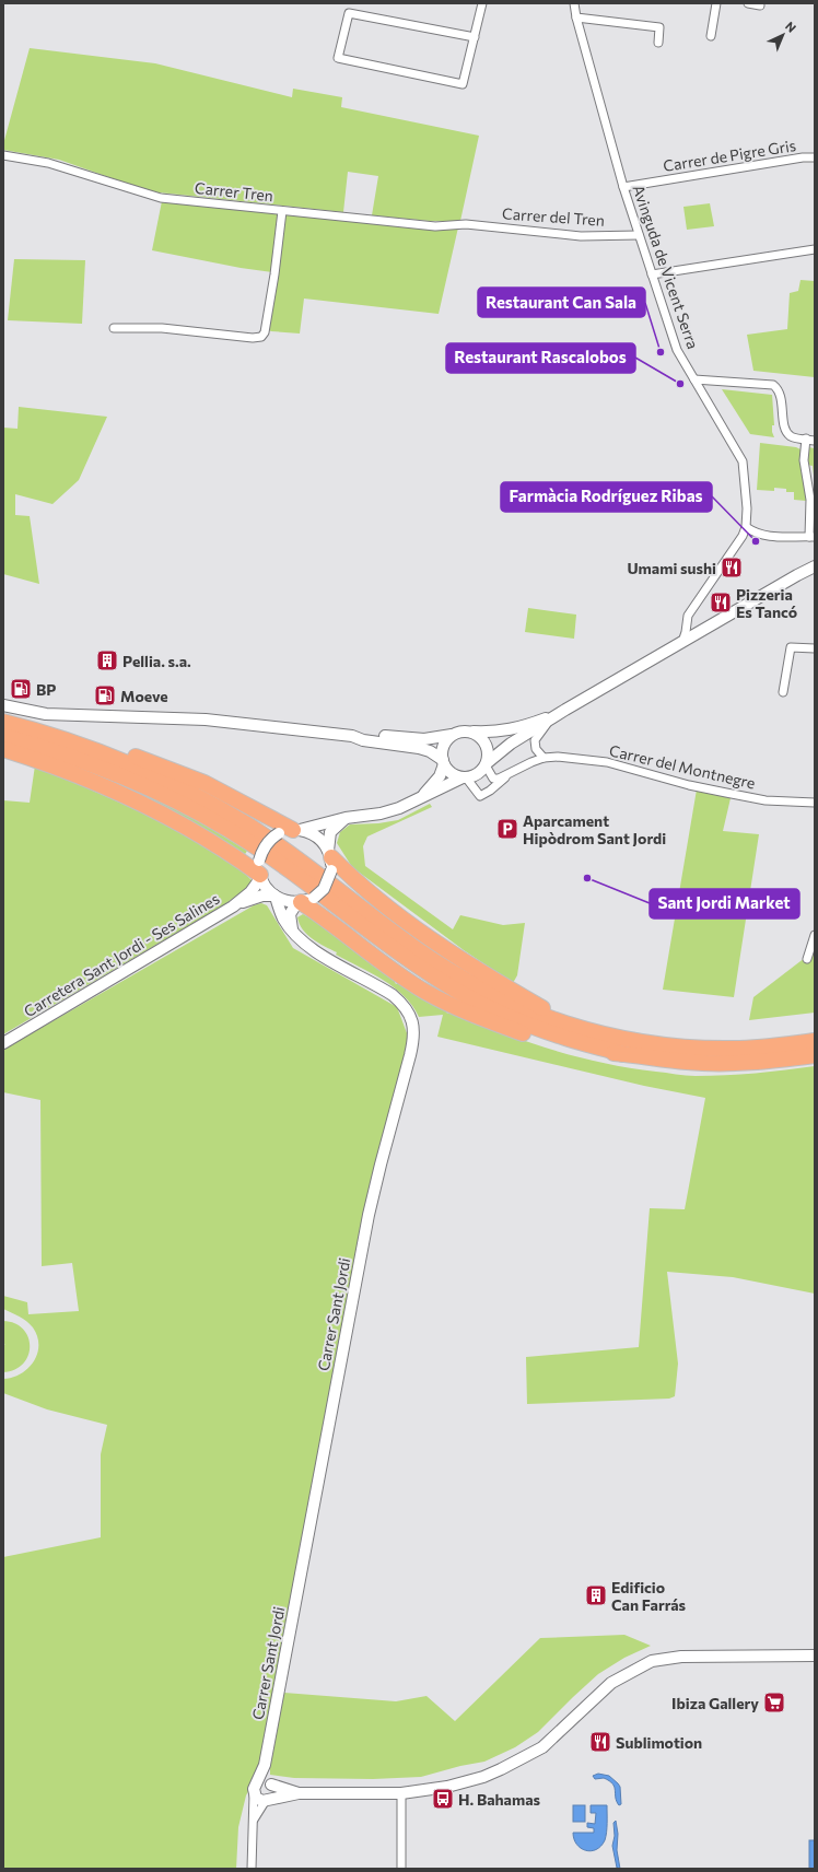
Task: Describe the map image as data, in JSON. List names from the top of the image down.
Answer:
{
  "streets": {
    "street": [
      "Carrer de Pigre Gris",
      "Carrer Tren",
      "Carrer del Tren",
      "Avinguda de Vicent Serra",
      "Carrer del Montnegre",
      "Carretera Sant Jordi - Ses Salines",
      "Carrer Sant Jordi"
    ]
  },
  "crossings": [
    ["Carrer de Pigre Gris", "Avinguda de Vicent Serra"],
    ["Carrer Tren", "Carrer del Tren"],
    ["Carrer del Tren", "Avinguda de Vicent Serra"],
    ["Carretera Sant Jordi - Ses Salines", "Carrer Sant Jordi"]
  ],
  "places": {
    "other": [
      "Restaurant Can Sala",
      "Restaurant Rascalobos",
      "Farmàcia Rodríguez Ribas",
      "Sant Jordi Market"
    ],
    "restaurant": ["Umami sushi", "Pizzeria Es Tancó", "Sublimotion"],
    "building": ["Pellia. s.a.", "Edificio Can Farrás"],
    "fuel station": ["BP", "Moeve"],
    "parking": ["Aparcament Hipòdrom Sant Jordi"],
    "supermarket": ["Ibiza Gallery"],
    "bus stop": ["H. Bahamas"]
  },
  "north": "top right"
}
